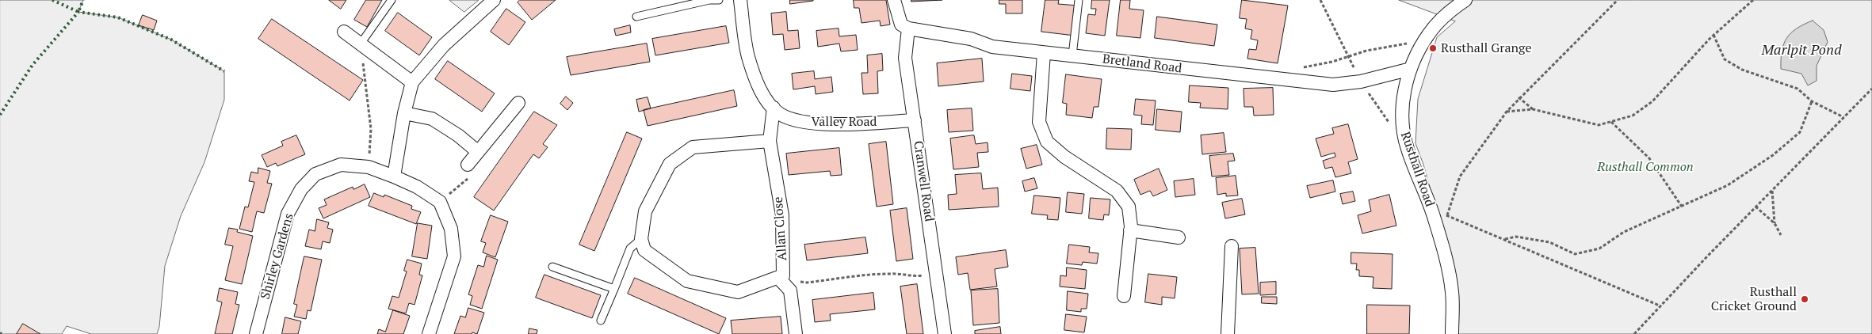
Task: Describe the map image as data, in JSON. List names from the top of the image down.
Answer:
{
  "streets": {
    "street": [
      "Bretland Road",
      "Valley Road",
      "Rusthall Road",
      "Cranwell Road",
      "Allan Close",
      "Shirley Gardens"
    ]
  },
  "crossings": [
    ["Bretland Road", "Rusthall Road"],
    ["Bretland Road", "Cranwell Road"],
    ["Valley Road", "Cranwell Road"],
    ["Valley Road", "Allan Close"]
  ],
  "water": ["Marlpit Pond"],
  "parks": ["Rusthall Common"],
  "places": ["Rusthall Grange", "Rusthall Cricket Ground"]
}
